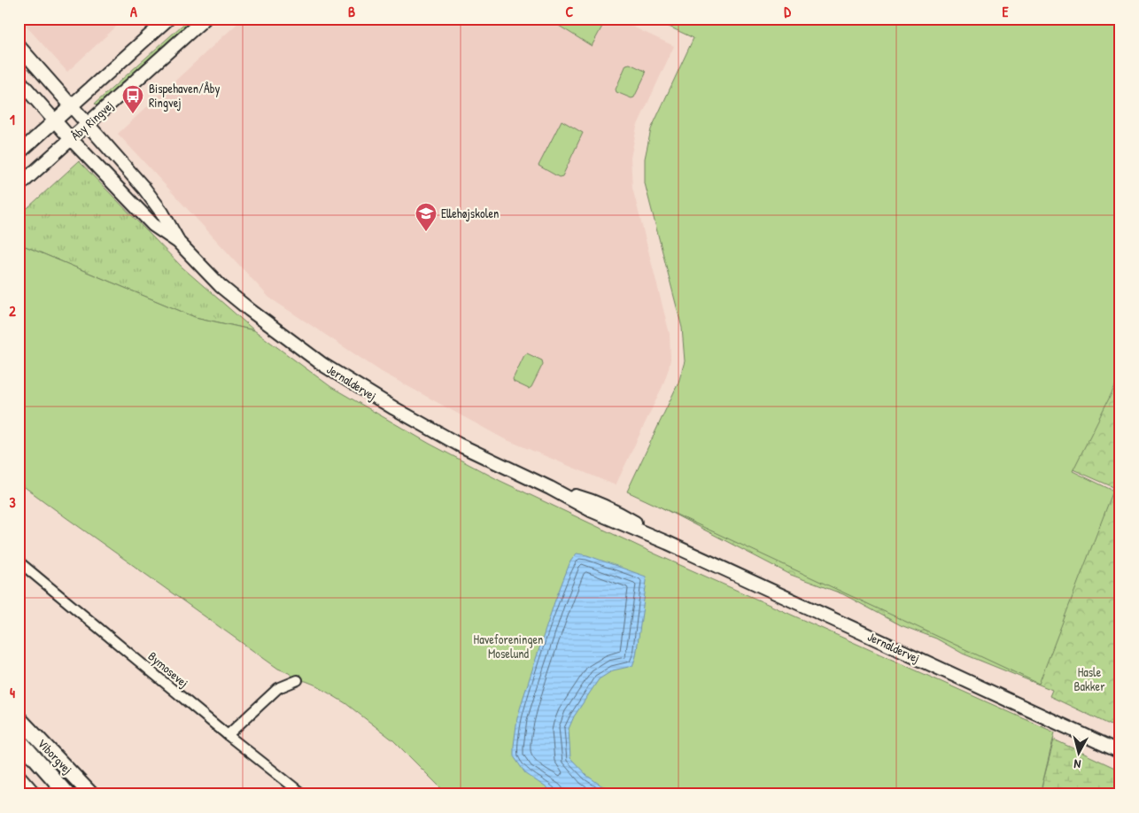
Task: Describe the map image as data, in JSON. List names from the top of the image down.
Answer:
{
  "streets": {
    "main road": ["Viborgvej"],
    "street": ["Åby Ringvej", "Jernaldervej", "Bymosevej"]
  },
  "crossings": [
    ["Åby Ringvej", "Jernaldervej"]
  ],
  "parks": ["Haveforeningen Moselund", "Hasle Bakker"],
  "places": {
    "bus stop": ["Bispehaven/Åby Ringvej"],
    "school or university": ["Ellehøjskolen"]
  },
  "north": "bottom",
  "grid": {
    "columns": [
      "A",
      "B",
      "C",
      "D",
      "E"
    ],
    "rows": [
      "1",
      "2",
      "3",
      "4"
    ]
  }
}
